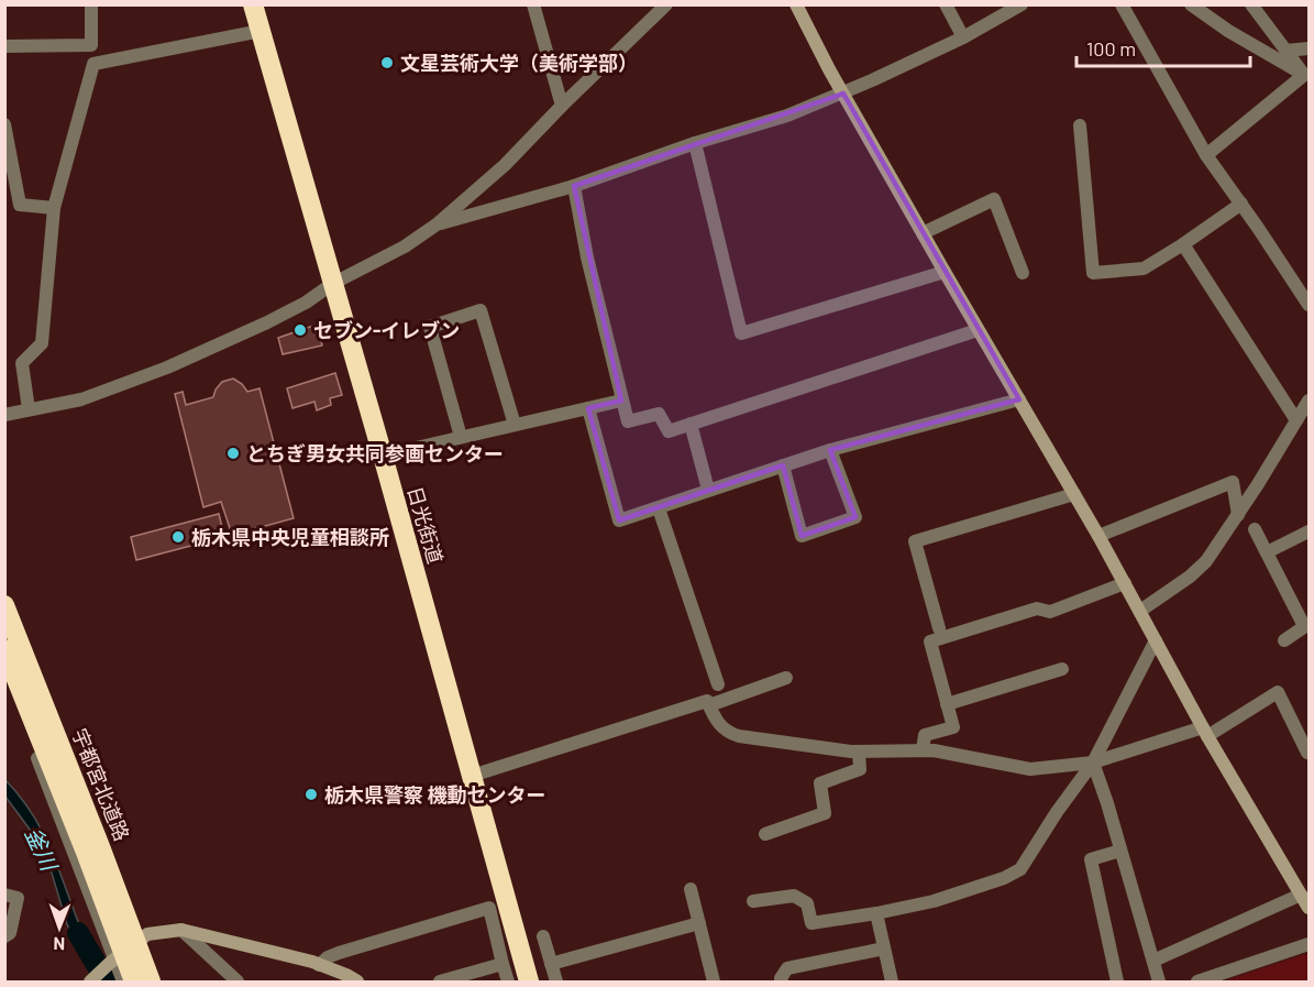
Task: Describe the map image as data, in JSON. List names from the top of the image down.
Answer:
{
  "streets": {
    "highway": ["日光街道", "宇都宮北道路"]
  },
  "water": ["釜川"],
  "places": [
    "文星芸術大学（美術学部）",
    "セブン-イレブン",
    "とちぎ男女共同参画センター",
    "栃木県中央児童相談所",
    "栃木県警察 機動センター"
  ],
  "scale_bar": "100 m",
  "north": "bottom"
}
